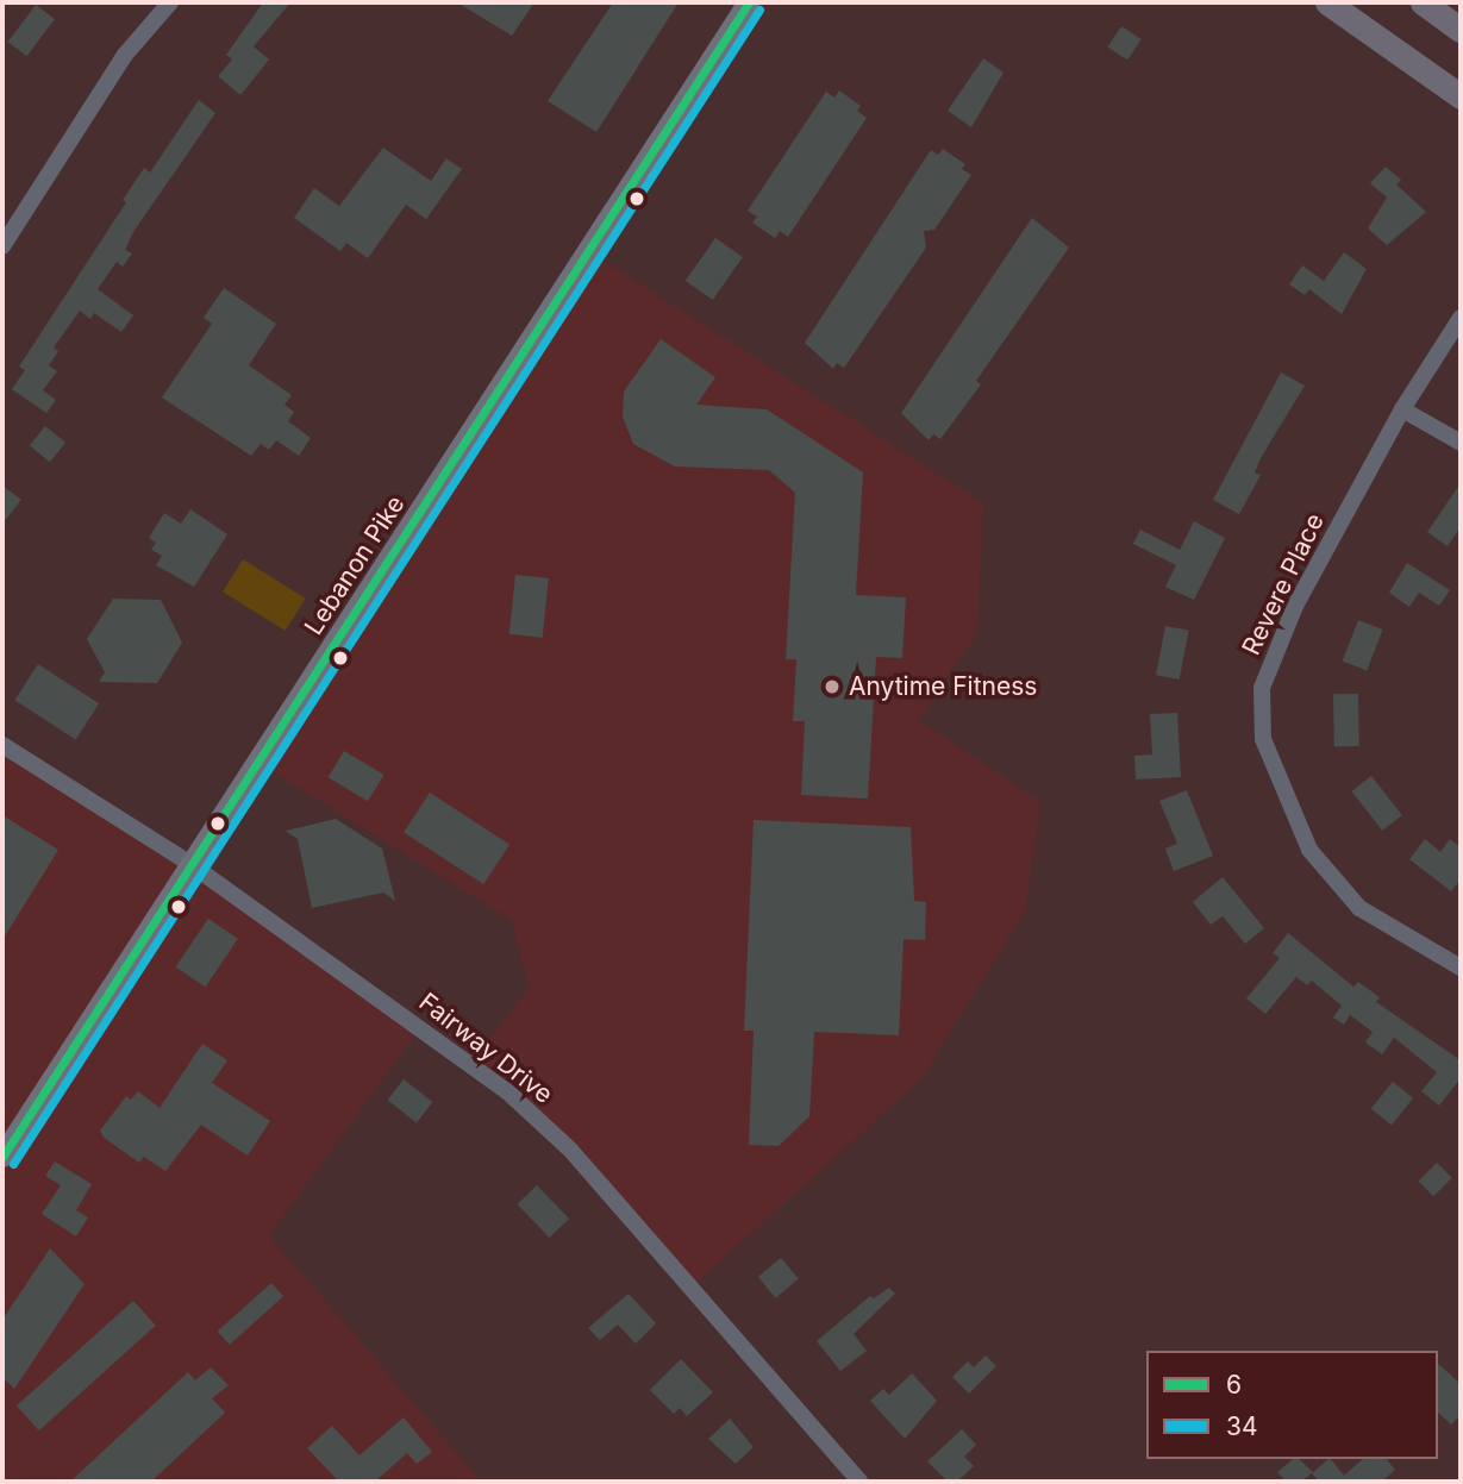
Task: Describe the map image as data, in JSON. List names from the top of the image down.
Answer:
{
  "streets": {
    "main road": ["Lebanon Pike"],
    "street": ["Revere Place", "Fairway Drive"]
  },
  "crossings": [
    ["Lebanon Pike", "Fairway Drive"]
  ],
  "places": ["Anytime Fitness"],
  "lines": ["transit line 6", "transit line 34"],
  "legend": ["6", "34"]
}
